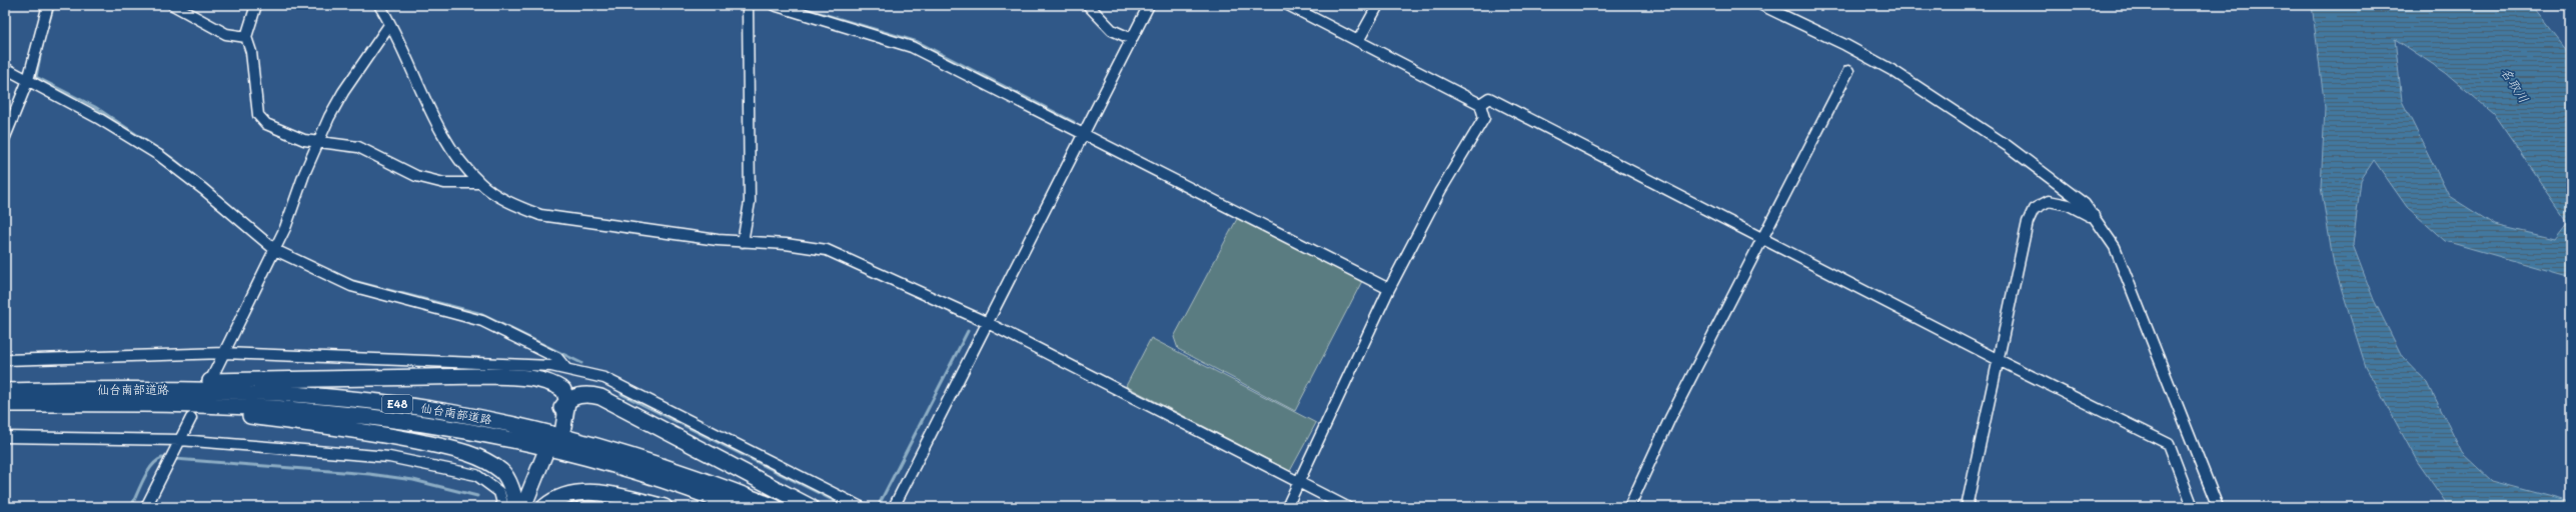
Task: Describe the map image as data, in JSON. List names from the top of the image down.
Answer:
{
  "streets": {
    "highway": ["仙台南部道路", "E48"]
  },
  "water": ["名取川"]
}
